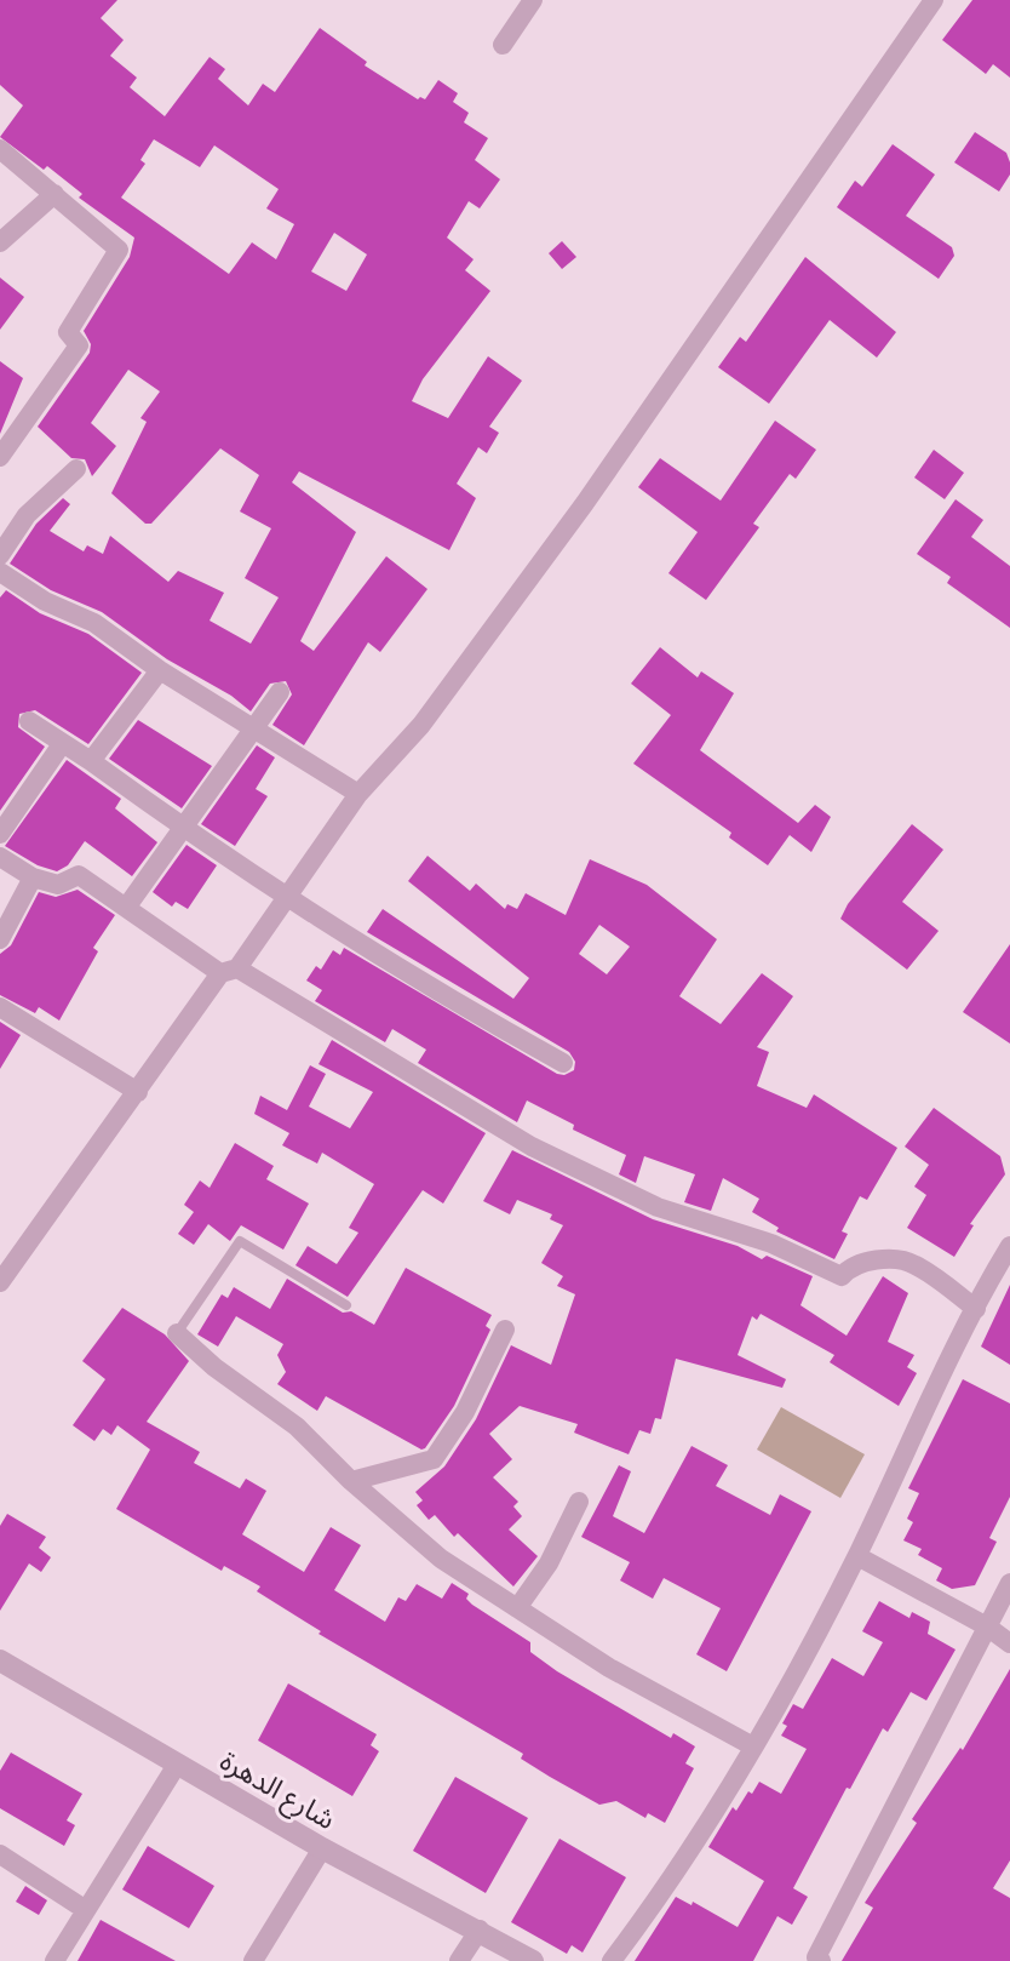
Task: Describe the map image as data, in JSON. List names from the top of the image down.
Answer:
{
  "streets": {
    "street": ["شارع الدهرة"]
  }
}
